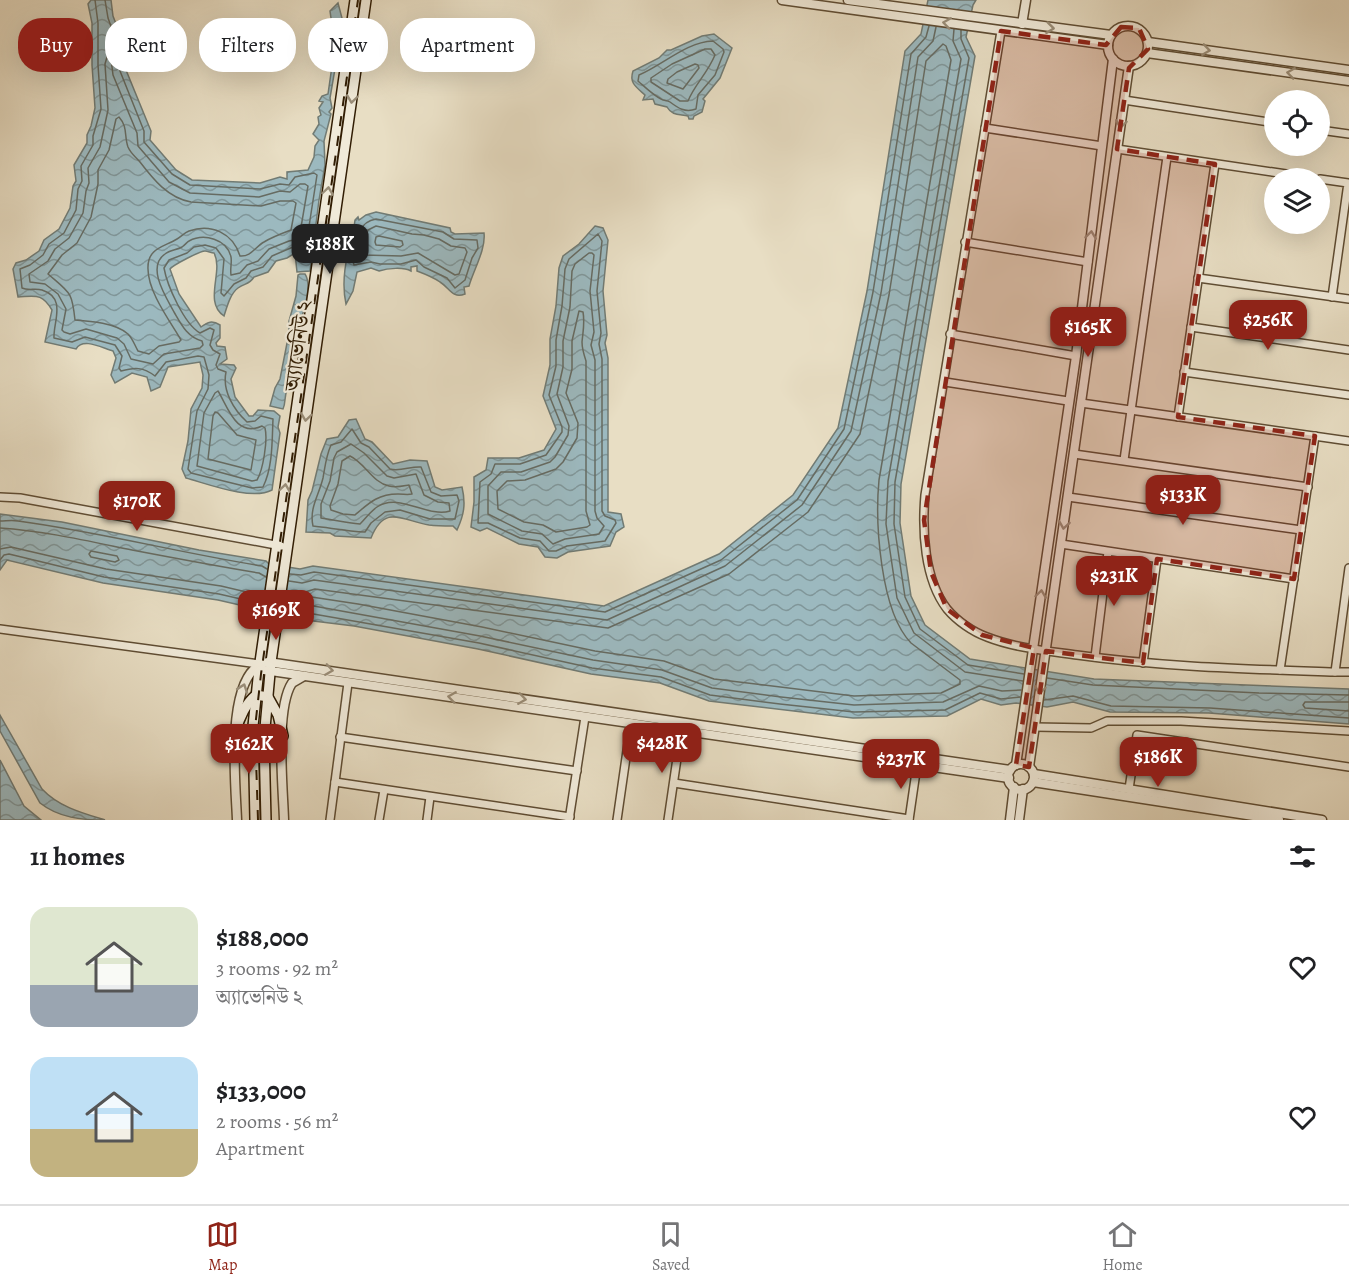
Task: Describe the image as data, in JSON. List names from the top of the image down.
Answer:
{
  "streets": {
    "main road": ["অ্যাভেনিউ ২"]
  },
  "page": {
    "chip": [
      "Buy",
      "Rent",
      "Filters",
      "New",
      "Apartment"
    ],
    "price": [
      "$188K",
      "$256K",
      "$165K",
      "$133K",
      "$170K",
      "$231K",
      "$169K",
      "$428K",
      "$162K",
      "$186K",
      "$237K"
    ],
    "heading": "11 homes",
    "list": [
      {
        "name": "$188,000",
        "note": "3 rooms · 92 m² · অ্যাভেনিউ ২"
      },
      {
        "name": "$133,000",
        "note": "2 rooms · 56 m² · Apartment"
      }
    ],
    "tabs": ["Map", "Saved", "Home"]
  }
}
